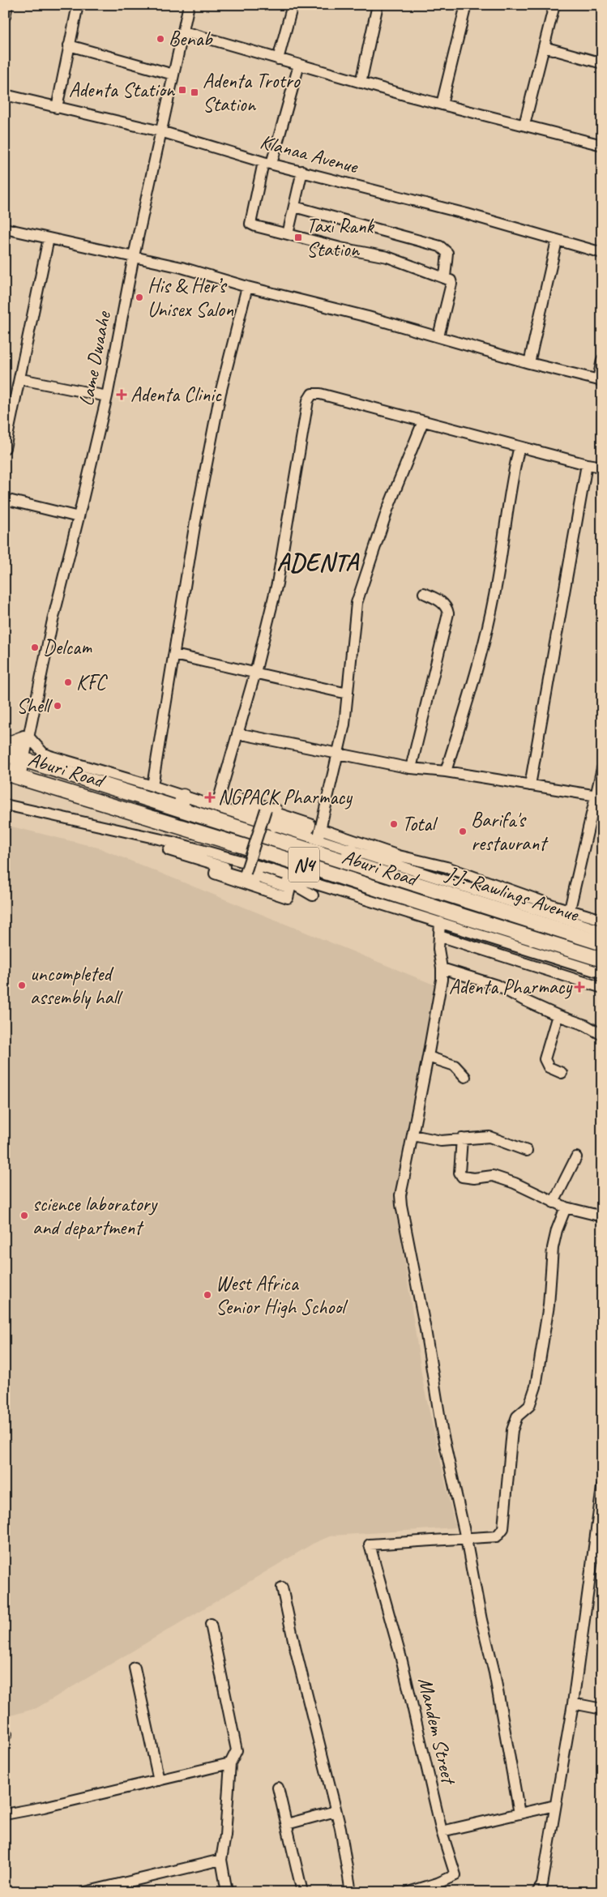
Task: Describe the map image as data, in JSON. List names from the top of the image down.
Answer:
{
  "streets": {
    "highway": ["Aburi Road", "N4", "J.J. Rawlings Avenue"],
    "street": ["Klanaa Avenue", "Lame Dwaahe", "Mandem Street"]
  },
  "crossings": [
    ["Klanaa Avenue", "Lame Dwaahe"],
    ["Lame Dwaahe", "Aburi Road"],
    ["Lame Dwaahe", "J.J. Rawlings Avenue"]
  ],
  "districts": ["ADENTA"],
  "places": {
    "other": [
      "Benab",
      "His & Her’s Unisex Salon",
      "Delcam",
      "KFC",
      "Shell",
      "Total",
      "Barifa's restaurant",
      "uncompleted assembly hall",
      "science laboratory and department",
      "West Africa Senior High School"
    ],
    "transit": ["Adenta Station", "Adenta Trotro Station", "Taxi Rank Station"],
    "health": ["Adenta Clinic", "NGPACK Pharmacy", "Adenta Pharmacy"]
  }
}
